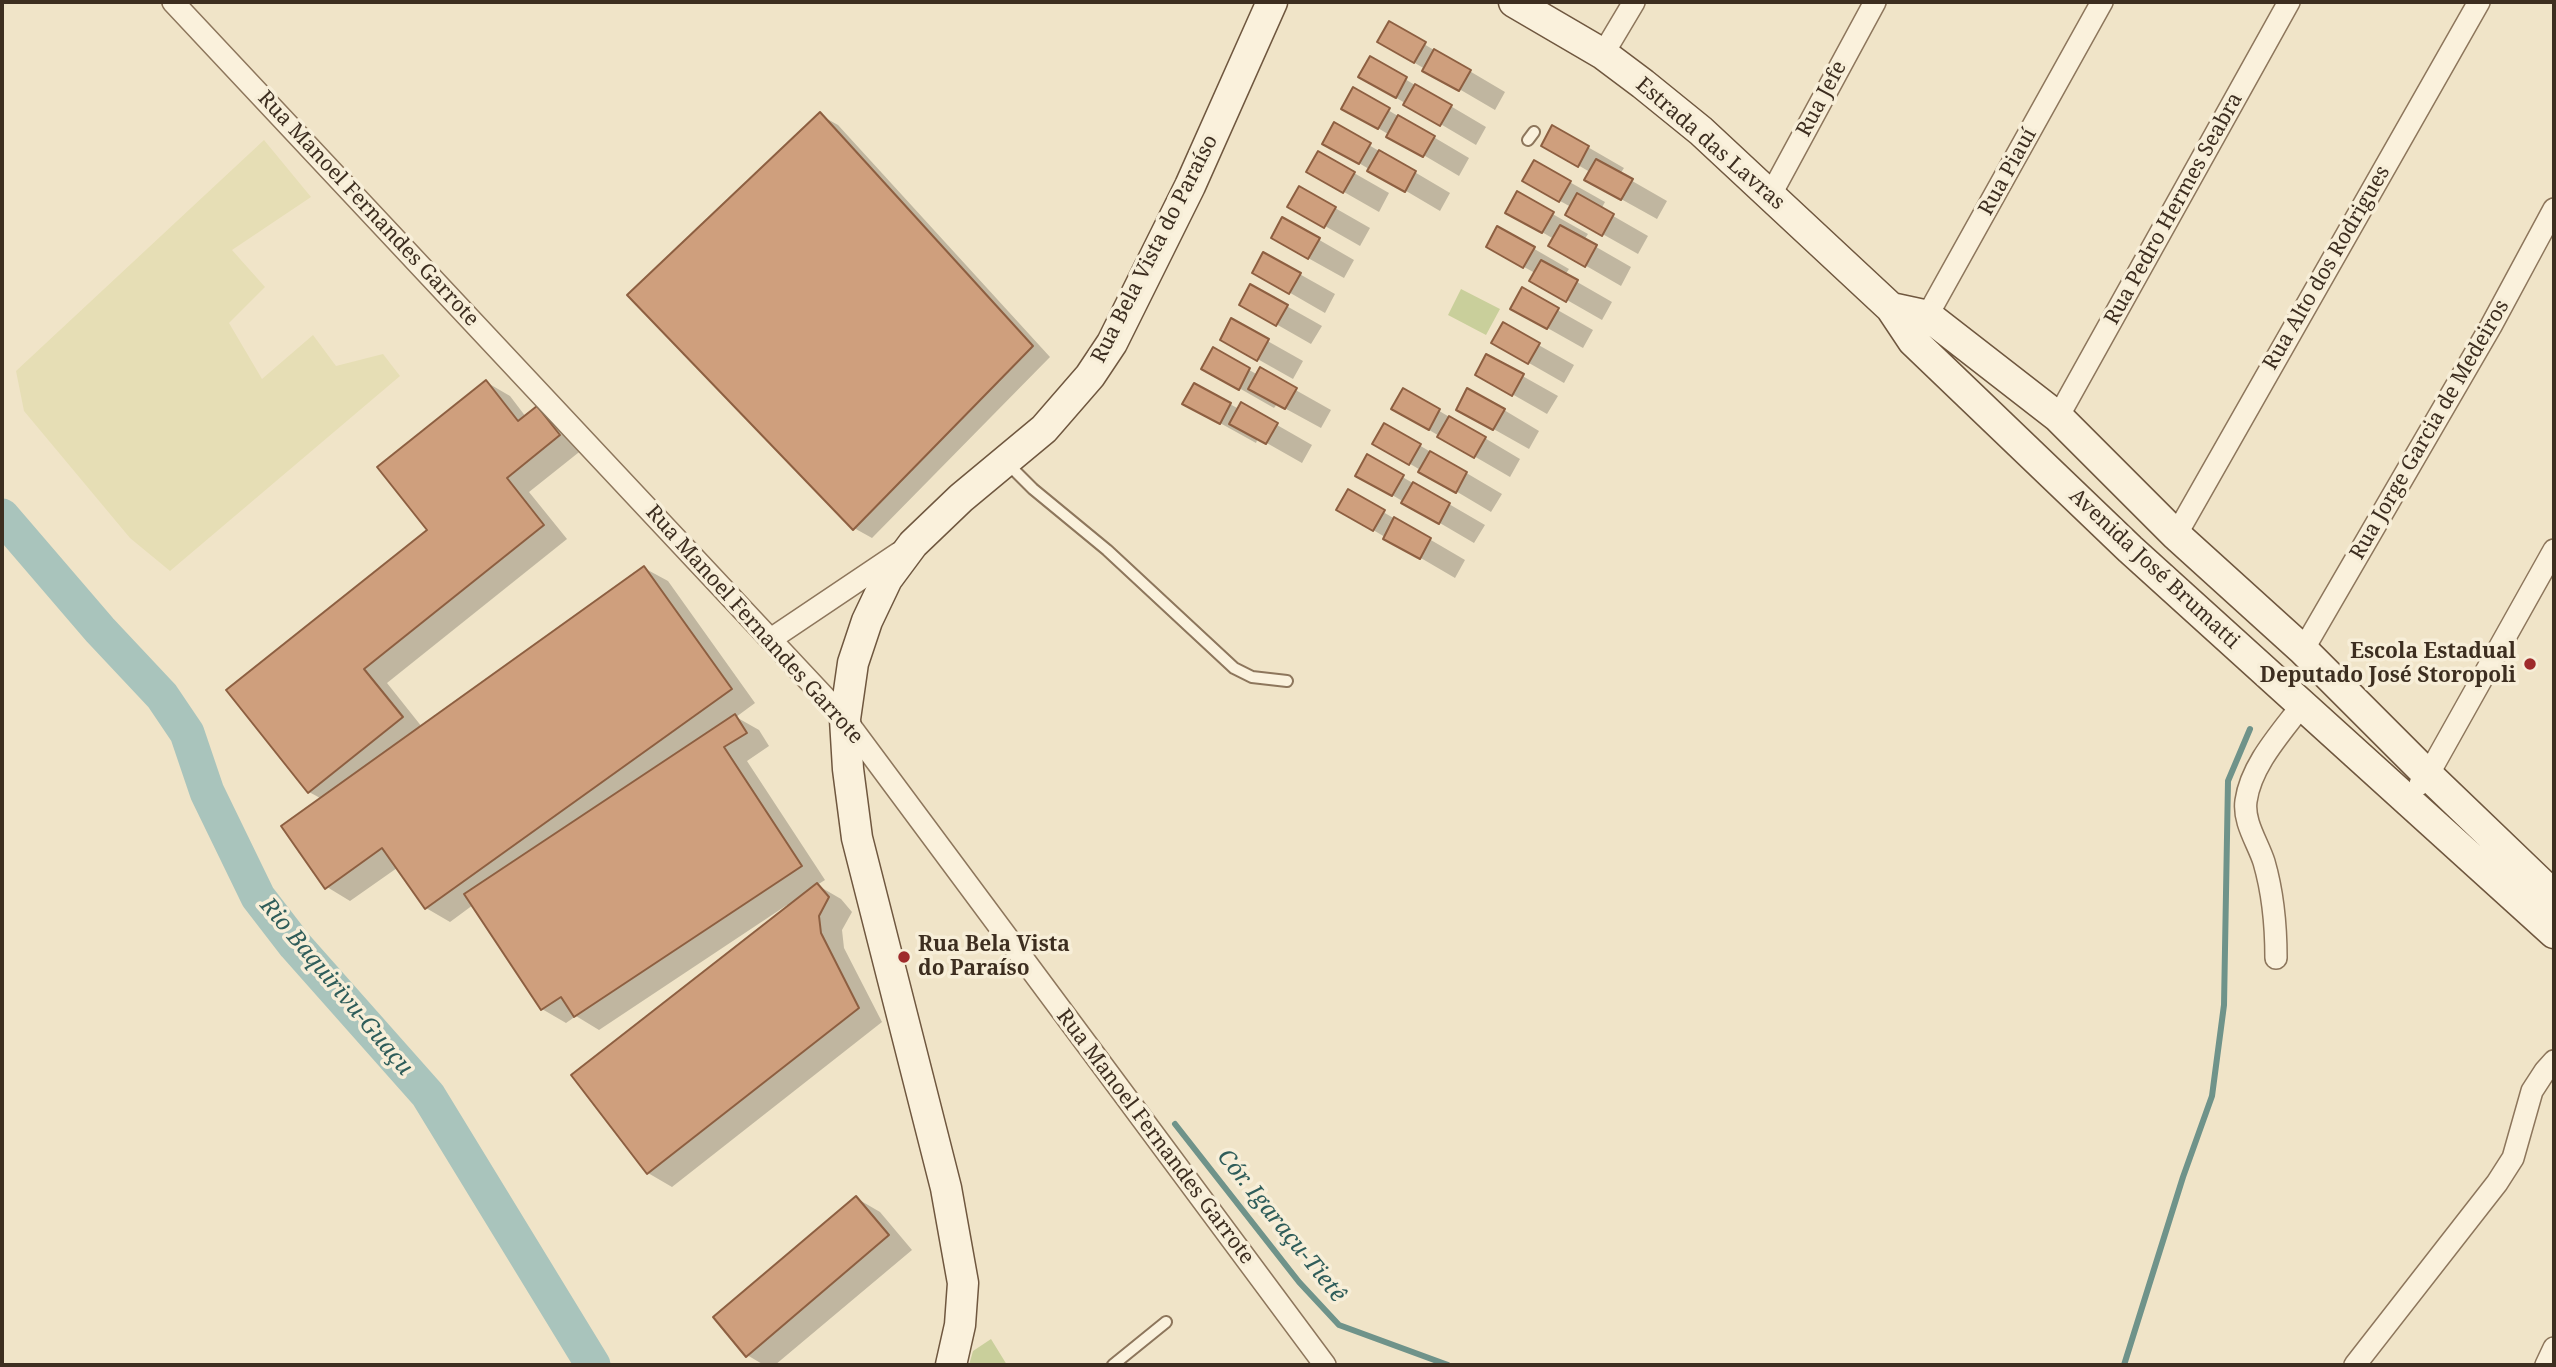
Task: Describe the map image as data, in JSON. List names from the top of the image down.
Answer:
{
  "streets": {
    "main road": ["Estrada das Lavras", "Rua Bela Vista do Paraíso", "Avenida José Brumatti"],
    "street": [
      "Rua Jefe",
      "Rua Piauí",
      "Rua Manoel Fernandes Garrote",
      "Rua Pedro Hermes Seabra",
      "Rua Alto dos Rodrigues",
      "Rua Jorge Garcia de Medeiros"
    ]
  },
  "crossings": [
    ["Rua Jefe", "Estrada das Lavras"],
    ["Estrada das Lavras", "Rua Piauí"],
    ["Estrada das Lavras", "Avenida José Brumatti"],
    ["Rua Piauí", "Avenida José Brumatti"],
    ["Rua Manoel Fernandes Garrote", "Rua Bela Vista do Paraíso"],
    ["Rua Pedro Hermes Seabra", "Avenida José Brumatti"],
    ["Rua Alto dos Rodrigues", "Avenida José Brumatti"],
    ["Rua Jorge Garcia de Medeiros", "Avenida José Brumatti"]
  ],
  "water": ["Rio Baquirivu-Guaçu", "Cór. Igaraçu-Tietê"],
  "places": ["Escola Estadual Deputado José Storopoli", "Rua Bela Vista do Paraíso"]
}
